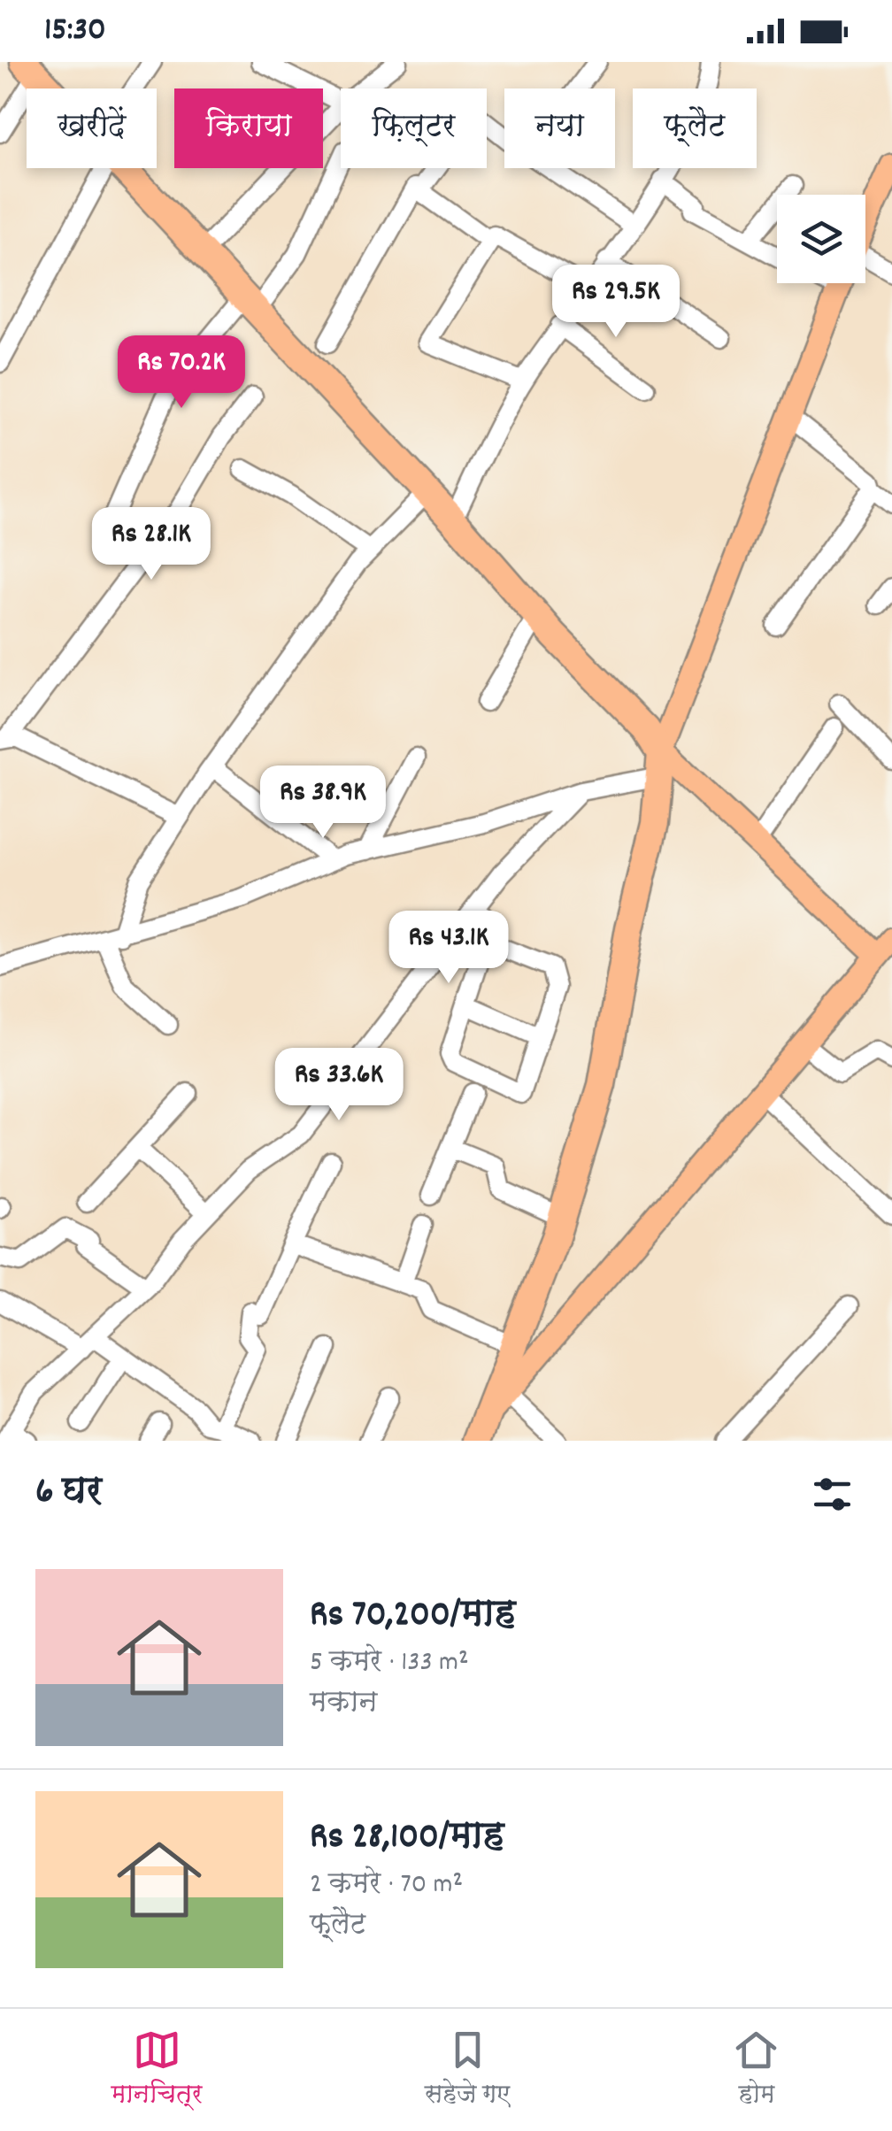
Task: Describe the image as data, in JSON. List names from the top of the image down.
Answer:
{
  "page": {
    "status": "15:30",
    "chip": [
      "खरीदें",
      "किराया",
      "फ़िल्टर",
      "नया",
      "फ़्लैट"
    ],
    "price": [
      "Rs 29.5K",
      "Rs 70.2K",
      "Rs 28.1K",
      "Rs 38.9K",
      "Rs 43.1K",
      "Rs 33.6K"
    ],
    "heading": "6 घर",
    "list": [
      {
        "name": "Rs 70,200/माह",
        "note": "5 कमरे · 133 m² · मकान"
      },
      {
        "name": "Rs 28,100/माह",
        "note": "2 कमरे · 70 m² · फ़्लैट"
      }
    ],
    "tabs": ["मानचित्र", "सहेजे गए", "होम"]
  }
}
